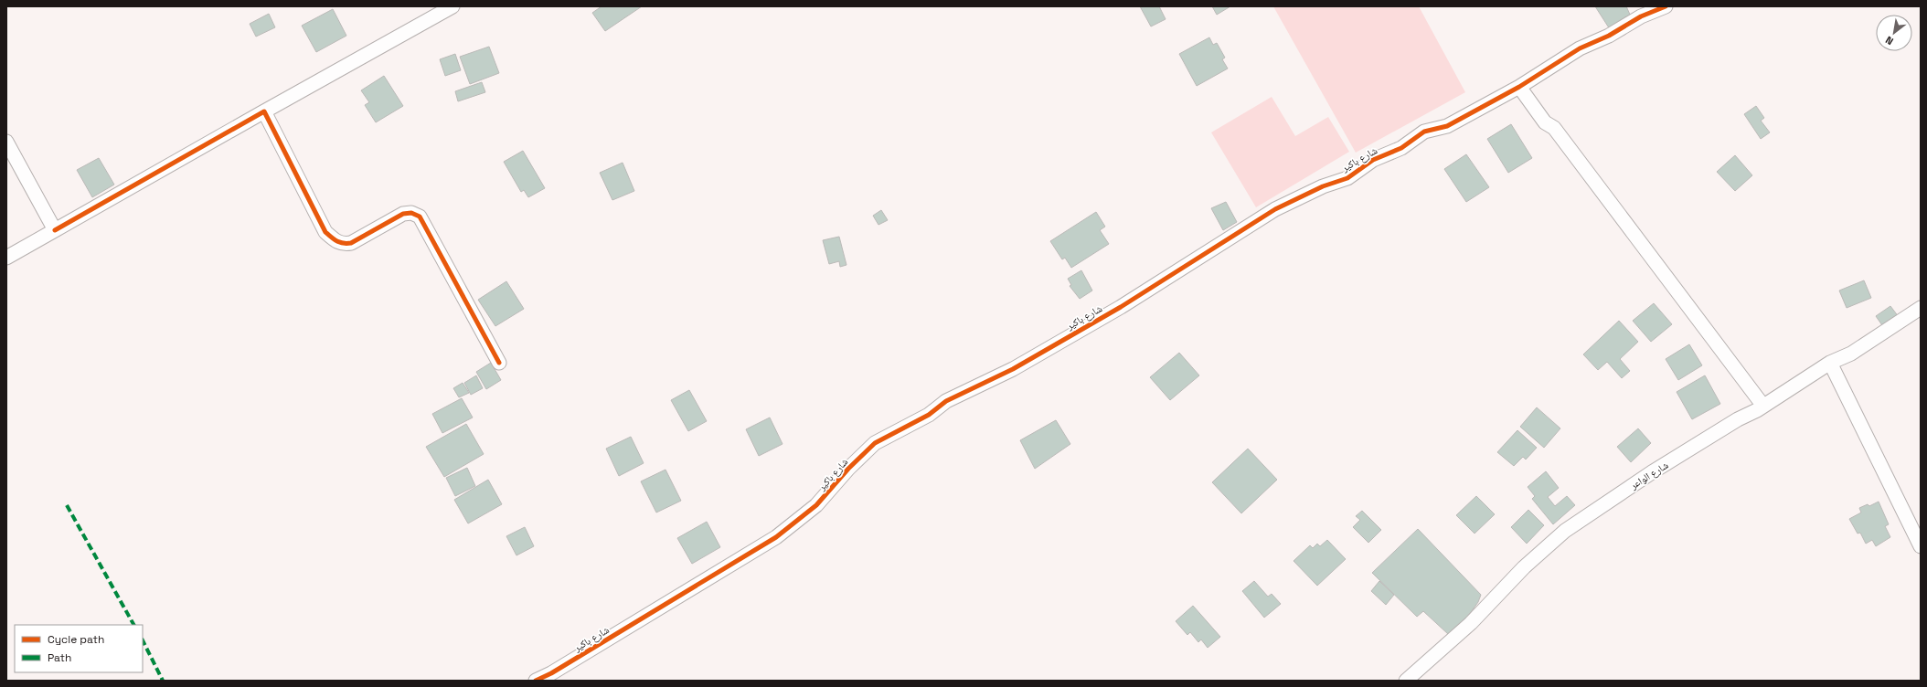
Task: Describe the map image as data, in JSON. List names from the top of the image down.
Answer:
{
  "streets": {
    "street": ["شارع باكير", "شارع الواعر"]
  },
  "legend": ["Cycle path", "Path"],
  "north": "bottom left"
}
